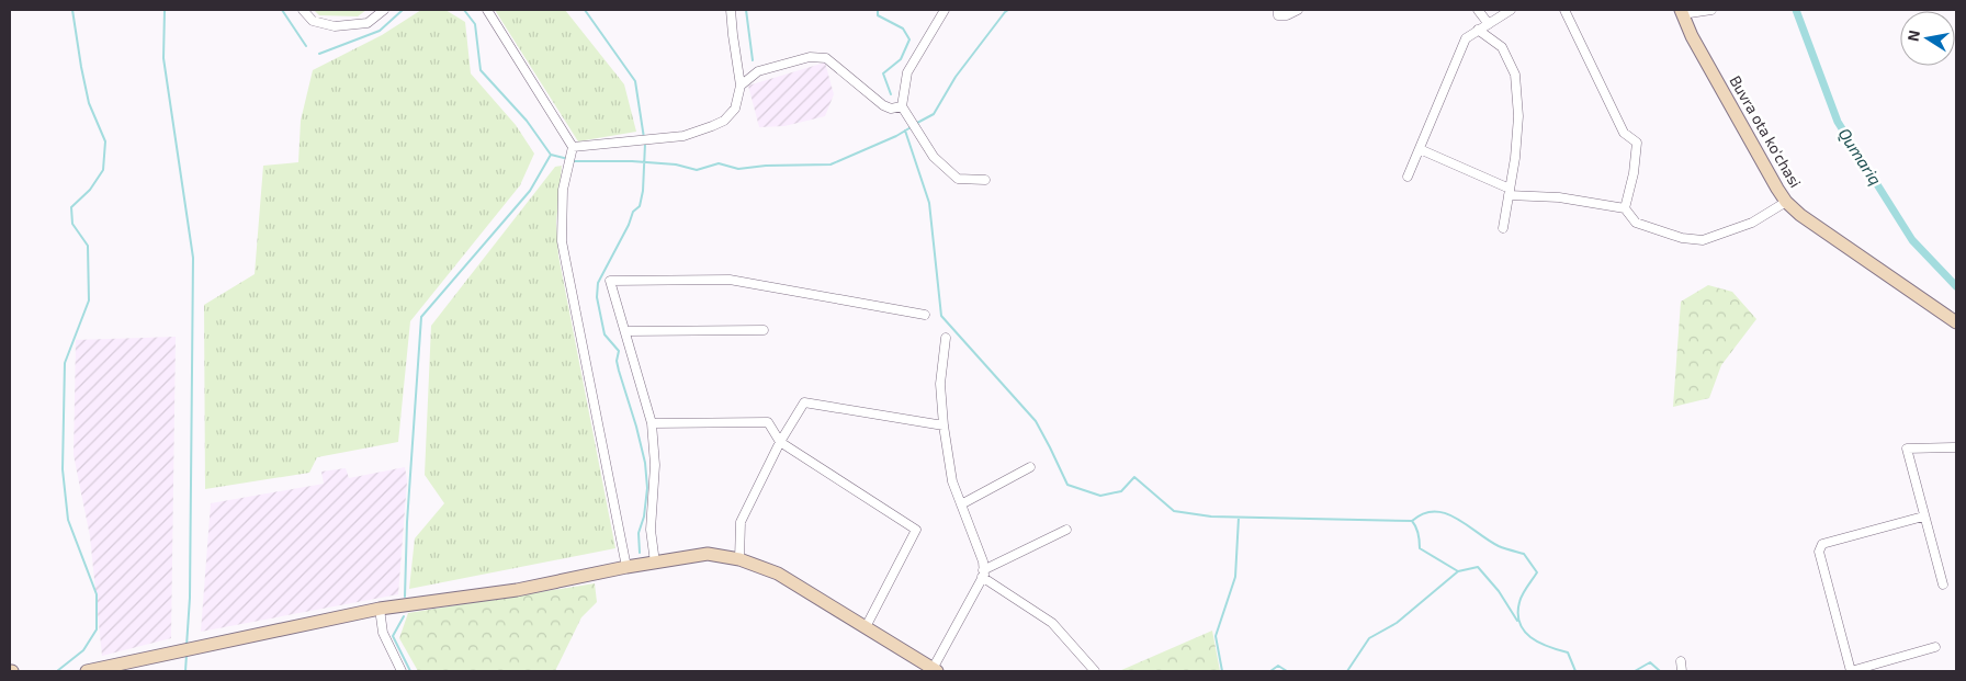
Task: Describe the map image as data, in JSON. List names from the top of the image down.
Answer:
{
  "streets": {
    "main road": ["Buvra ota ko'chasi"]
  },
  "water": ["Qumariq"],
  "north": "left"
}
